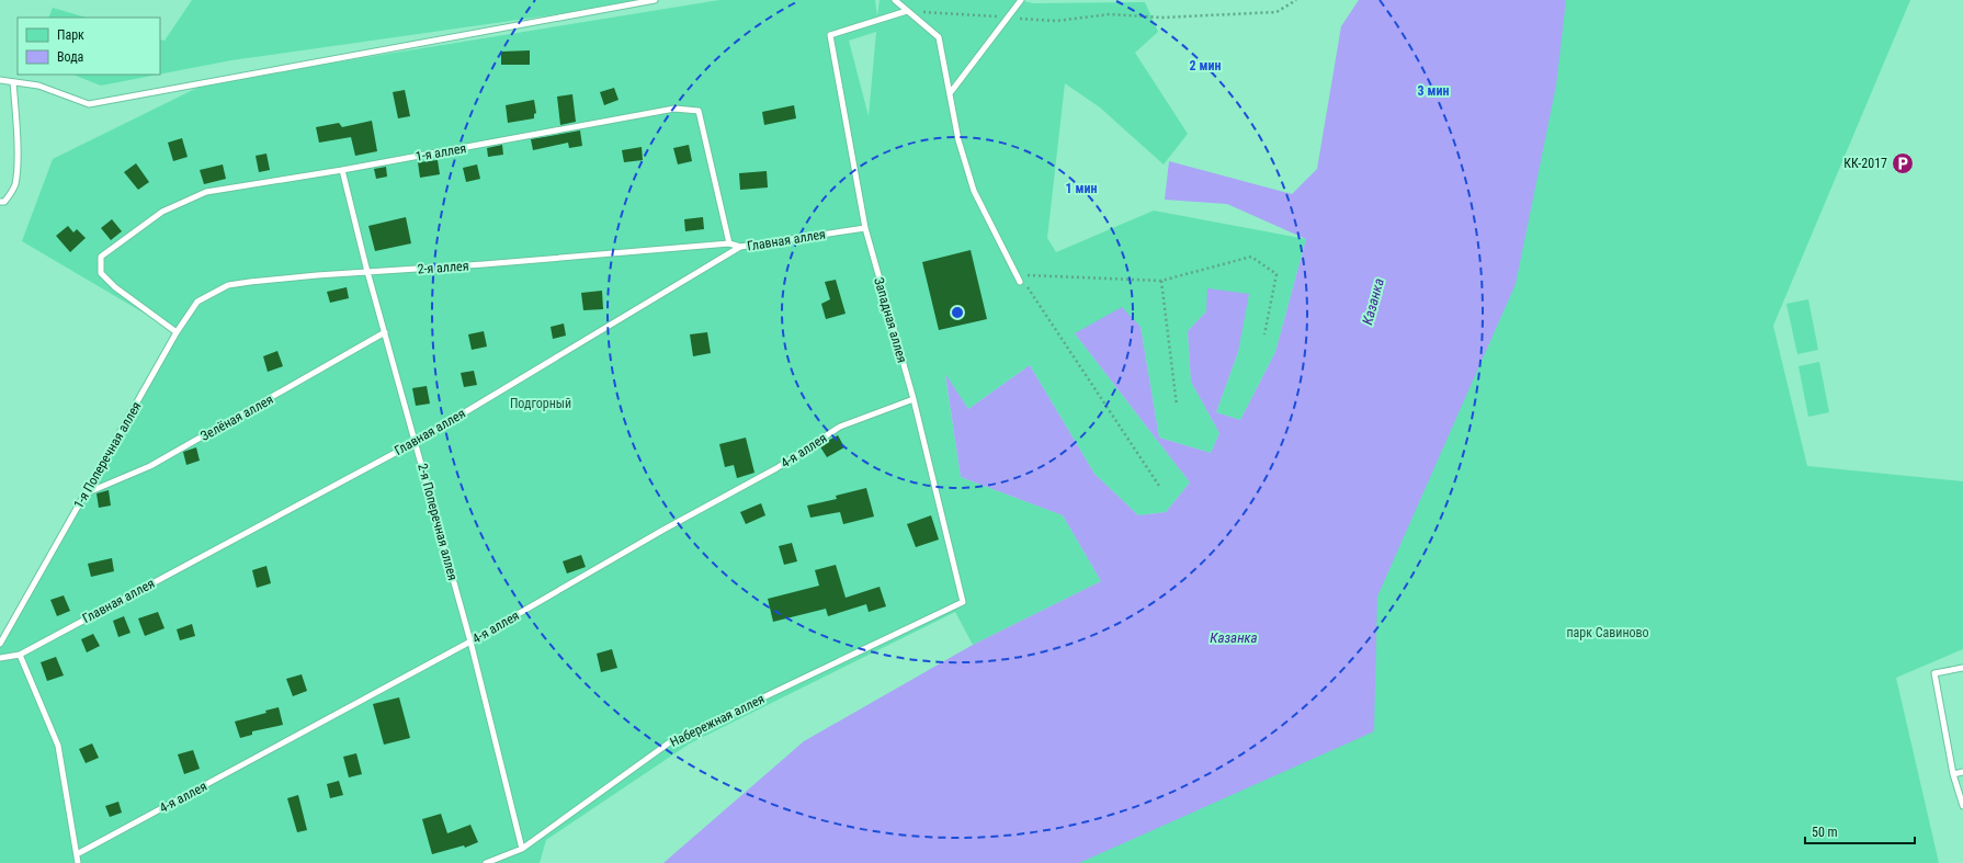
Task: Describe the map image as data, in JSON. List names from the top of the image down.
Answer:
{
  "streets": {
    "lane": [
      "1-я аллея",
      "Главная аллея",
      "2-я аллея",
      "Западная аллея",
      "Зелёная аллея",
      "4-я аллея",
      "1-я Поперечная аллея",
      "2-я Поперечная аллея",
      "Набережная аллея"
    ]
  },
  "crossings": [
    ["1-я аллея", "2-я аллея"],
    ["1-я аллея", "1-я Поперечная аллея"],
    ["1-я аллея", "2-я Поперечная аллея"],
    ["Главная аллея", "Западная аллея"],
    ["Главная аллея", "2-я Поперечная аллея"],
    ["2-я аллея", "1-я Поперечная аллея"],
    ["2-я аллея", "2-я Поперечная аллея"],
    ["Западная аллея", "4-я аллея"],
    ["Западная аллея", "Набережная аллея"],
    ["Зелёная аллея", "1-я Поперечная аллея"],
    ["Зелёная аллея", "2-я Поперечная аллея"],
    ["4-я аллея", "2-я Поперечная аллея"],
    ["2-я Поперечная аллея", "Набережная аллея"]
  ],
  "water": ["Казанка"],
  "parks": ["Подгорный", "парк Савиново"],
  "places": {
    "parking": ["КК-2017"]
  },
  "legend": ["Парк", "Вода"],
  "scale_bar": "50 m",
  "rings": ["2 мин", "3 мин", "1 мин"]
}
